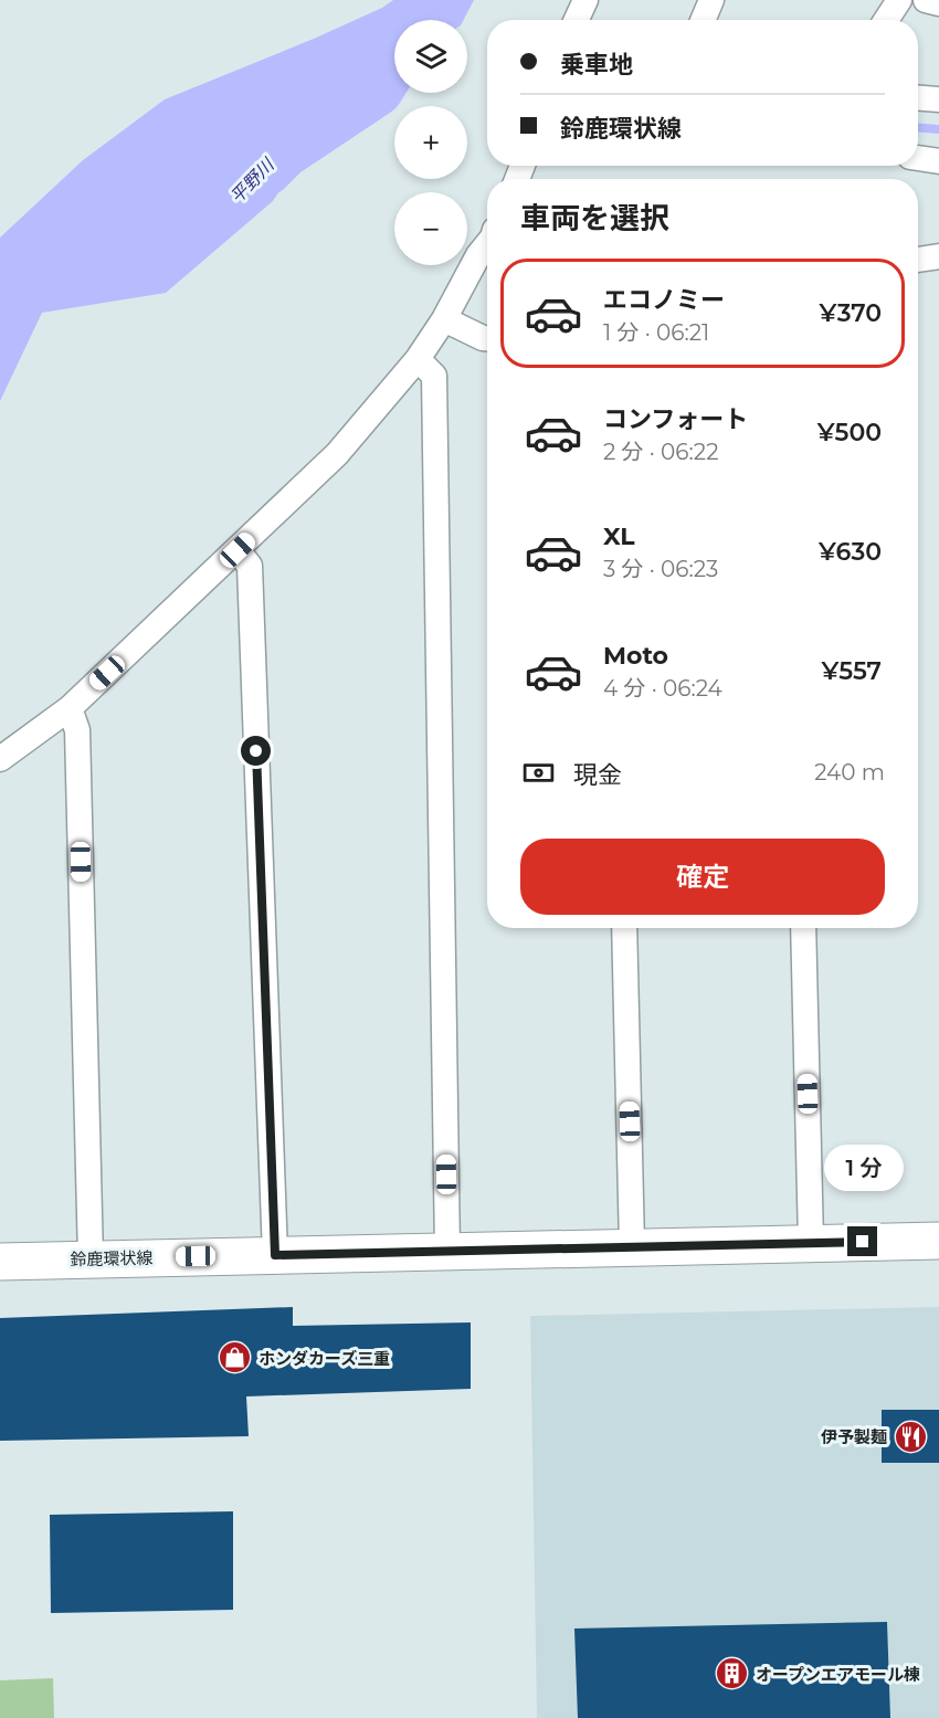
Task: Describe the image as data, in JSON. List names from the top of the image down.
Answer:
{
  "streets": {
    "main road": ["鈴鹿環状線"]
  },
  "water": ["平野川"],
  "places": {
    "shop": ["ホンダカーズ三重"],
    "restaurant": ["伊予製麺"],
    "building": ["オープンエアモール棟"]
  },
  "page": {
    "map_buttons": ["+", "−"],
    "banner": ["乗車地", "鈴鹿環状線"],
    "heading": "車両を選択",
    "list": [
      {
        "name": "エコノミー",
        "note": "1 分 · 06:21",
        "value": "¥370"
      },
      {
        "name": "コンフォート",
        "note": "2 分 · 06:22",
        "value": "¥500"
      },
      {
        "name": "XL",
        "note": "3 分 · 06:23",
        "value": "¥630"
      },
      {
        "name": "Moto",
        "note": "4 分 · 06:24",
        "value": "¥557"
      }
    ],
    "pay": ["現金", "240 m"],
    "buttons": "確定",
    "bubble": "1 分"
  }
}
